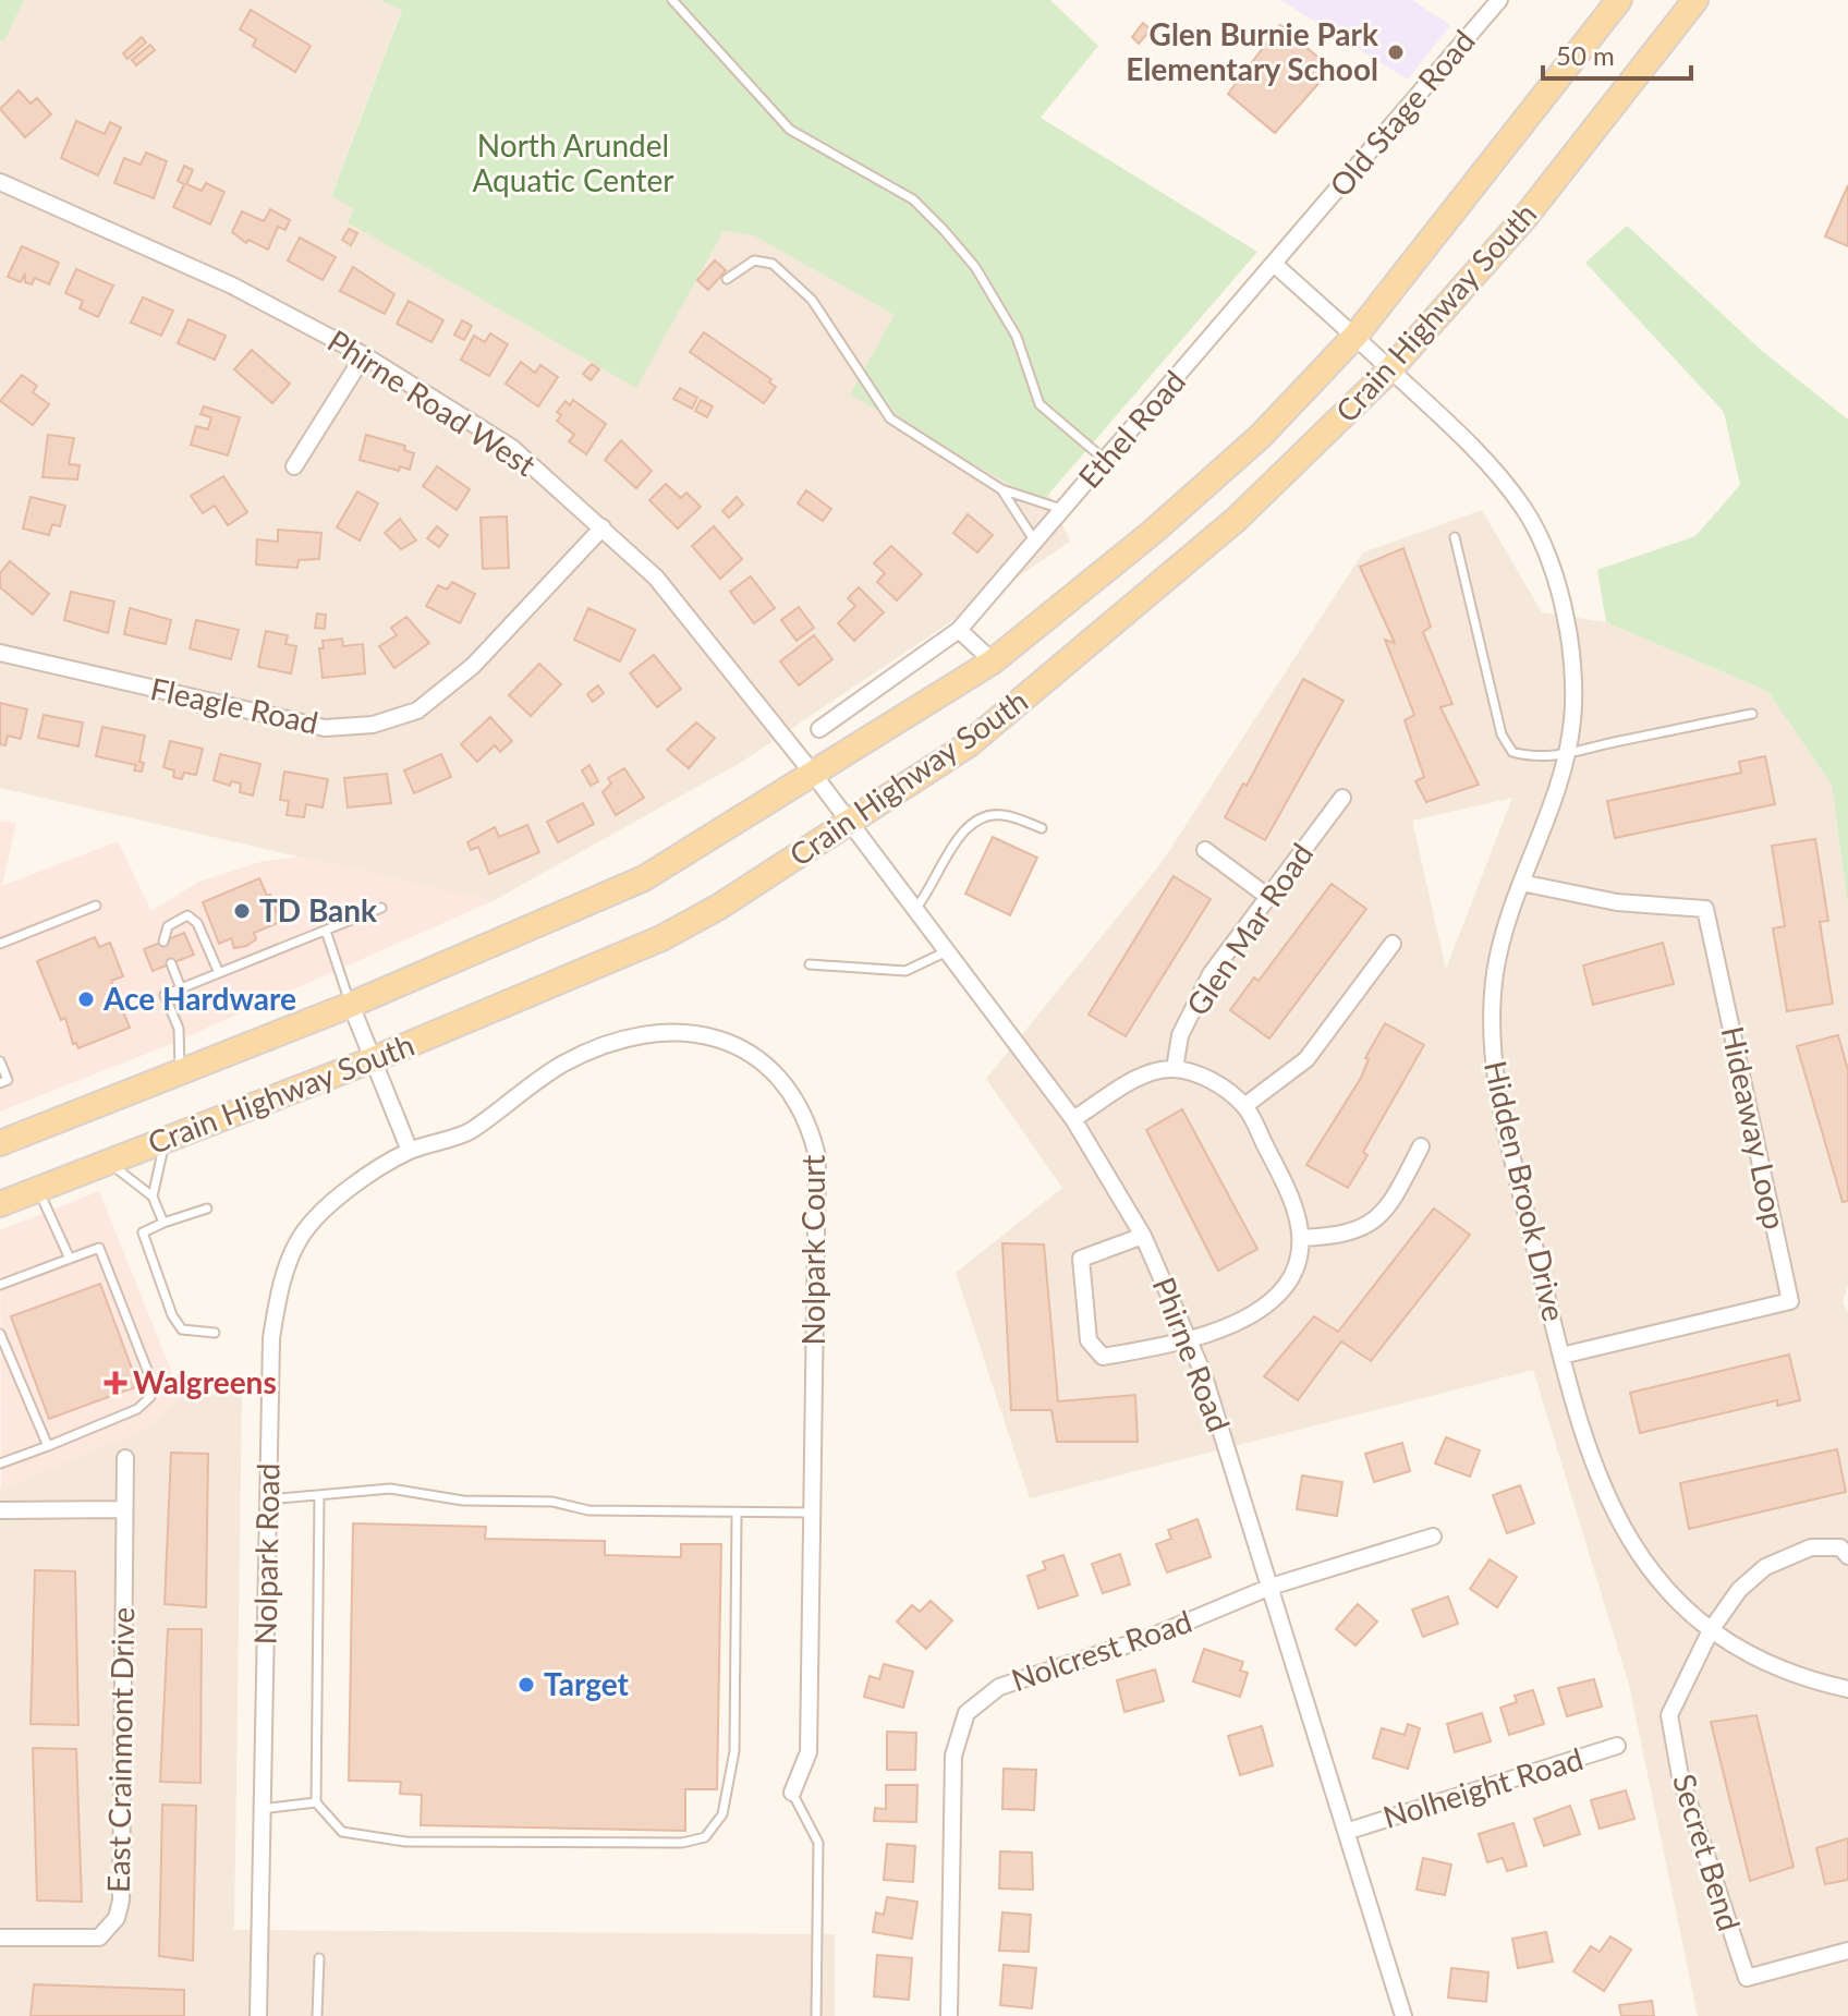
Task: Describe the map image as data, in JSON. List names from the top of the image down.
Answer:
{
  "streets": {
    "main road": ["Crain Highway South"],
    "street": [
      "Old Stage Road",
      "Phirne Road West",
      "Ethel Road",
      "Fleagle Road",
      "Glen Mar Road",
      "Hideaway Loop",
      "Hidden Brook Drive",
      "Nolpark Court",
      "Phirne Road",
      "Nolpark Road",
      "Nolcrest Road",
      "East Crainmont Drive",
      "Nolheight Road",
      "Secret Bend"
    ]
  },
  "crossings": [
    ["Old Stage Road", "Ethel Road"],
    ["Crain Highway South", "Phirne Road West"],
    ["Crain Highway South", "Hidden Brook Drive"],
    ["Crain Highway South", "Phirne Road"],
    ["Phirne Road West", "Fleagle Road"],
    ["Phirne Road West", "Phirne Road"],
    ["Ethel Road", "Hidden Brook Drive"],
    ["Hideaway Loop", "Hidden Brook Drive"],
    ["Hidden Brook Drive", "Secret Bend"],
    ["Nolpark Court", "Nolpark Road"],
    ["Phirne Road", "Nolcrest Road"],
    ["Phirne Road", "Nolheight Road"]
  ],
  "parks": ["North Arundel Aquatic Center"],
  "places": {
    "other": [
      "Glen Burnie Park Elementary School",
      "TD Bank",
      "Ace Hardware",
      "Target"
    ],
    "health": ["Walgreens"]
  },
  "scale_bar": "50 m"
}
